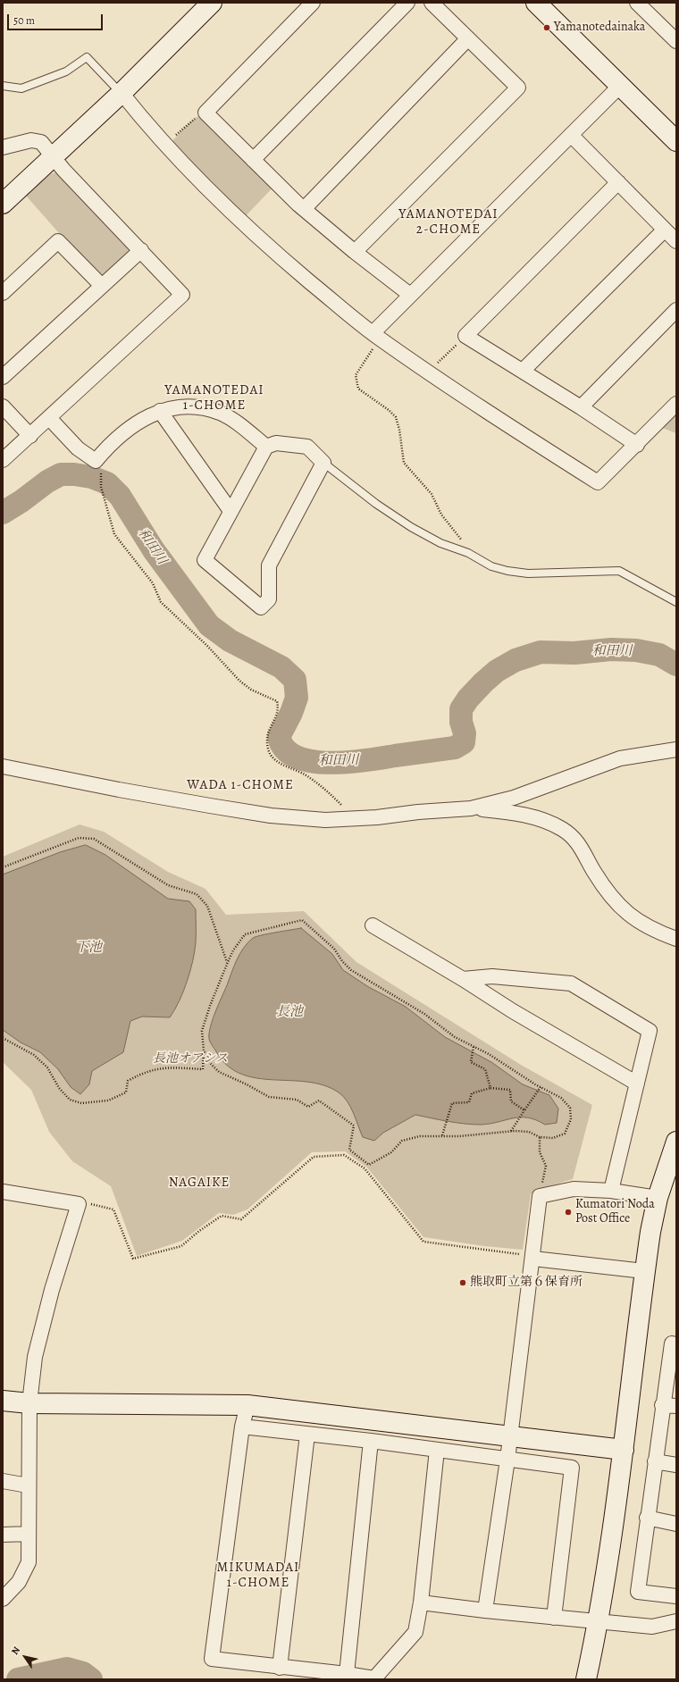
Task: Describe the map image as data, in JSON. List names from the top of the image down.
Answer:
{
  "districts": [
    "YAMANOTEDAI 2-CHOME",
    "YAMANOTEDAI 1-CHOME",
    "WADA 1-CHOME",
    "NAGAIKE",
    "MIKUMADAI 1-CHOME"
  ],
  "water": ["和田川", "下池", "長池"],
  "parks": ["長池オアシス"],
  "places": ["Yamanotedainaka", "Kumatori Noda Post Office", "熊取町立第６保育所"],
  "scale_bar": "50 m",
  "north": "top left"
}
